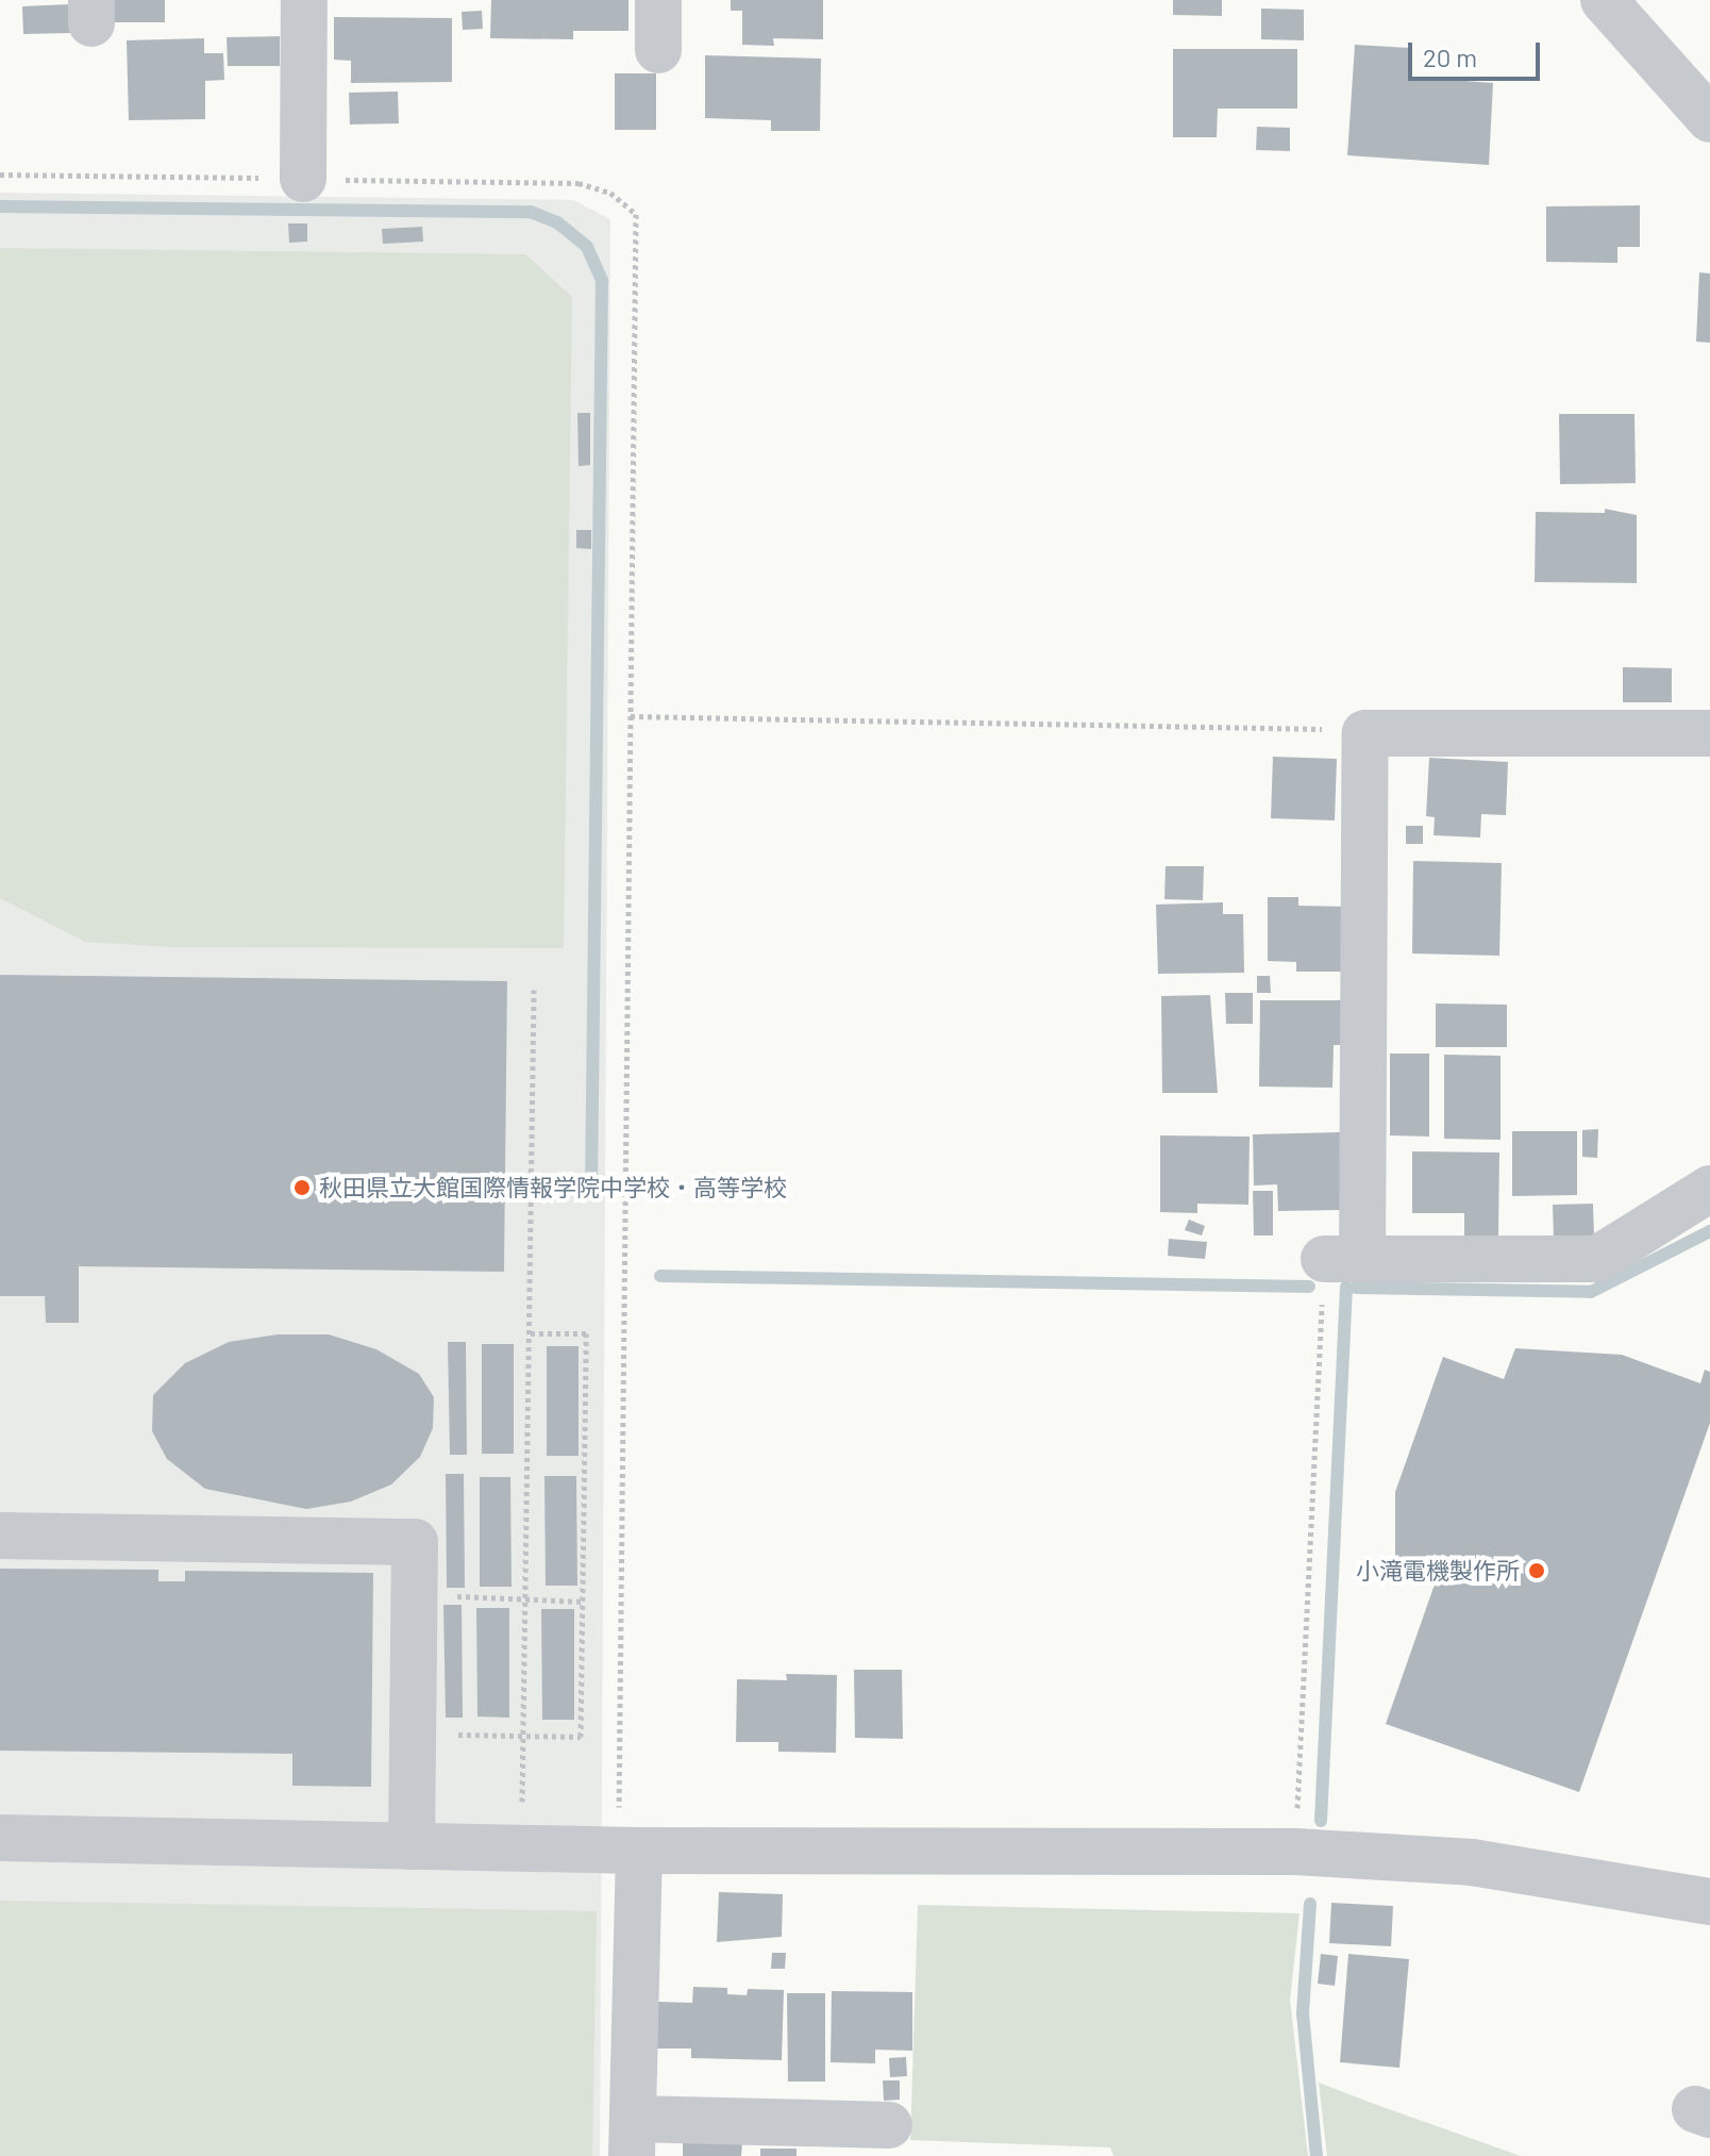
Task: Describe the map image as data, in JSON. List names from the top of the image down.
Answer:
{
  "places": ["秋田県立大館国際情報学院中学校・高等学校", "小滝電機製作所"],
  "scale_bar": "20 m"
}
